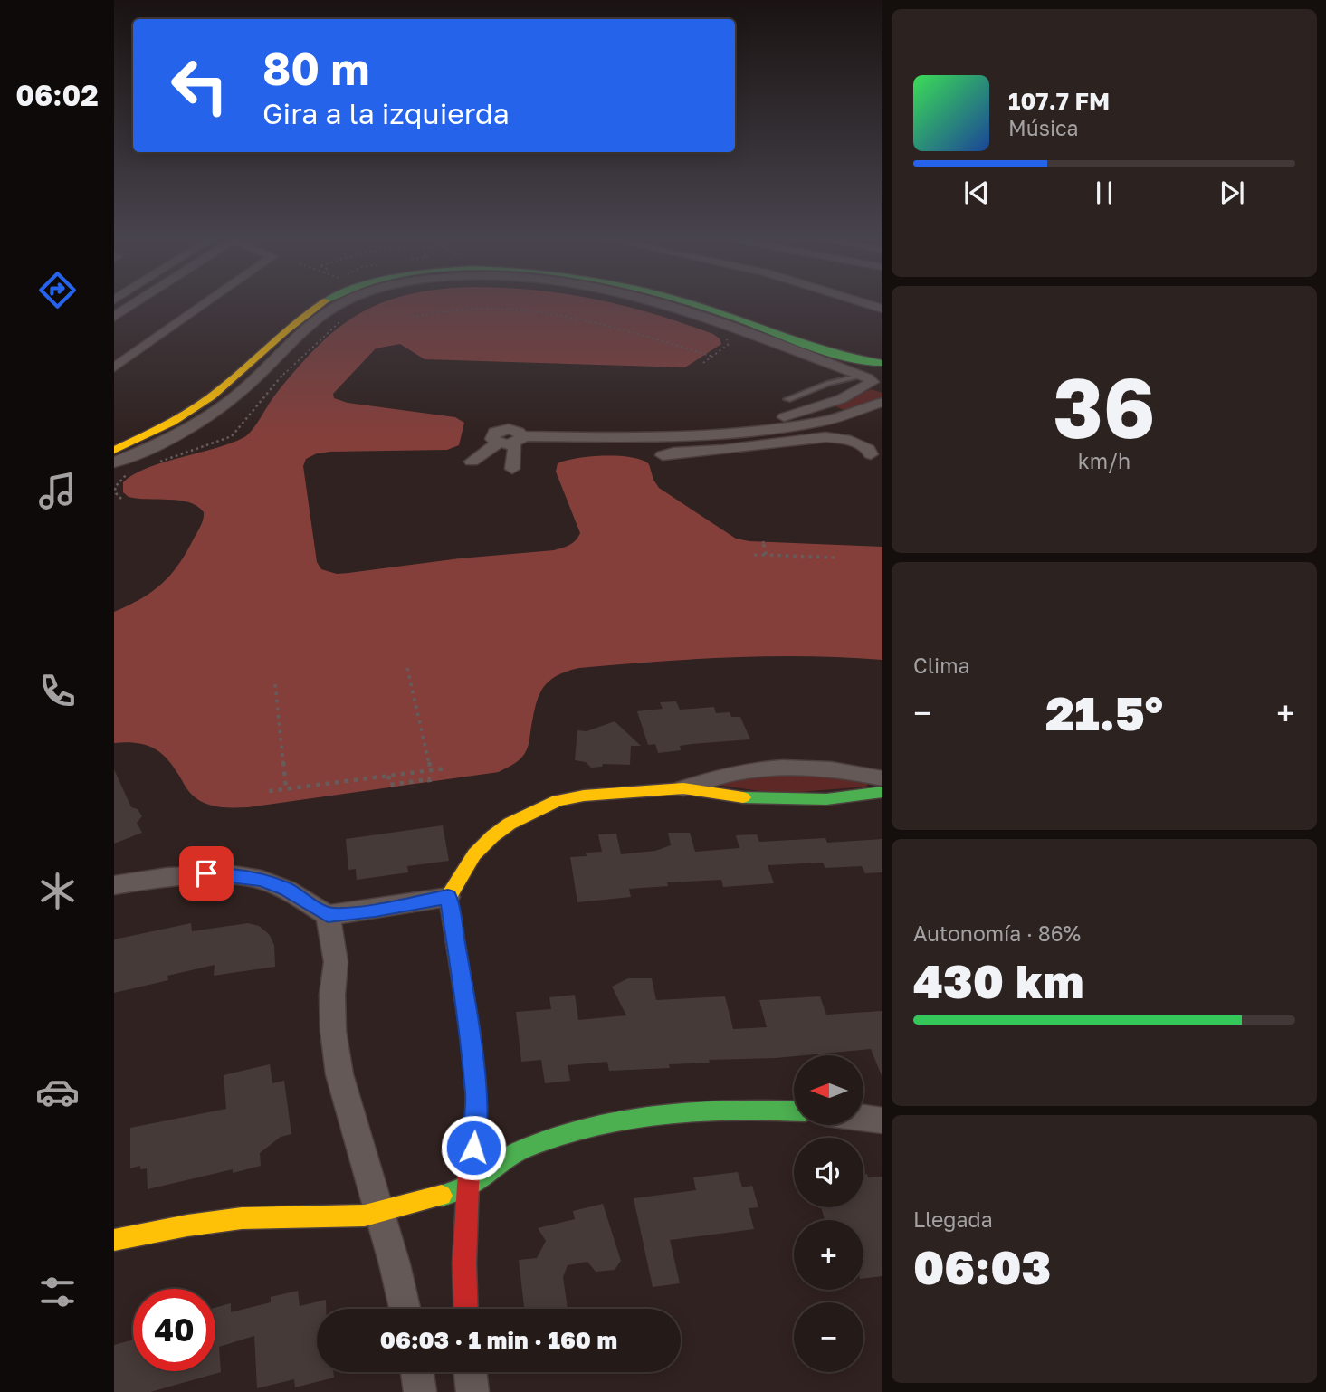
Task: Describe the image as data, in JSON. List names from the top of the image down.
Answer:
{
  "north": "left",
  "page": {
    "tabs": "06:02",
    "turn": ["80 m", "Gira a la izquierda"],
    "song": ["107.7 FM", "Música"],
    "tile": [
      ["36", "km/h"],
      "Clima",
      ["Autonomía · 86%", "430 km"],
      ["Llegada", "06:03"]
    ],
    "heat": ["−", "21.5°", "+"],
    "map_buttons": ["+", "−"],
    "limit": "40",
    "trip": "06:03 · 1 min · 160 m"
  }
}
